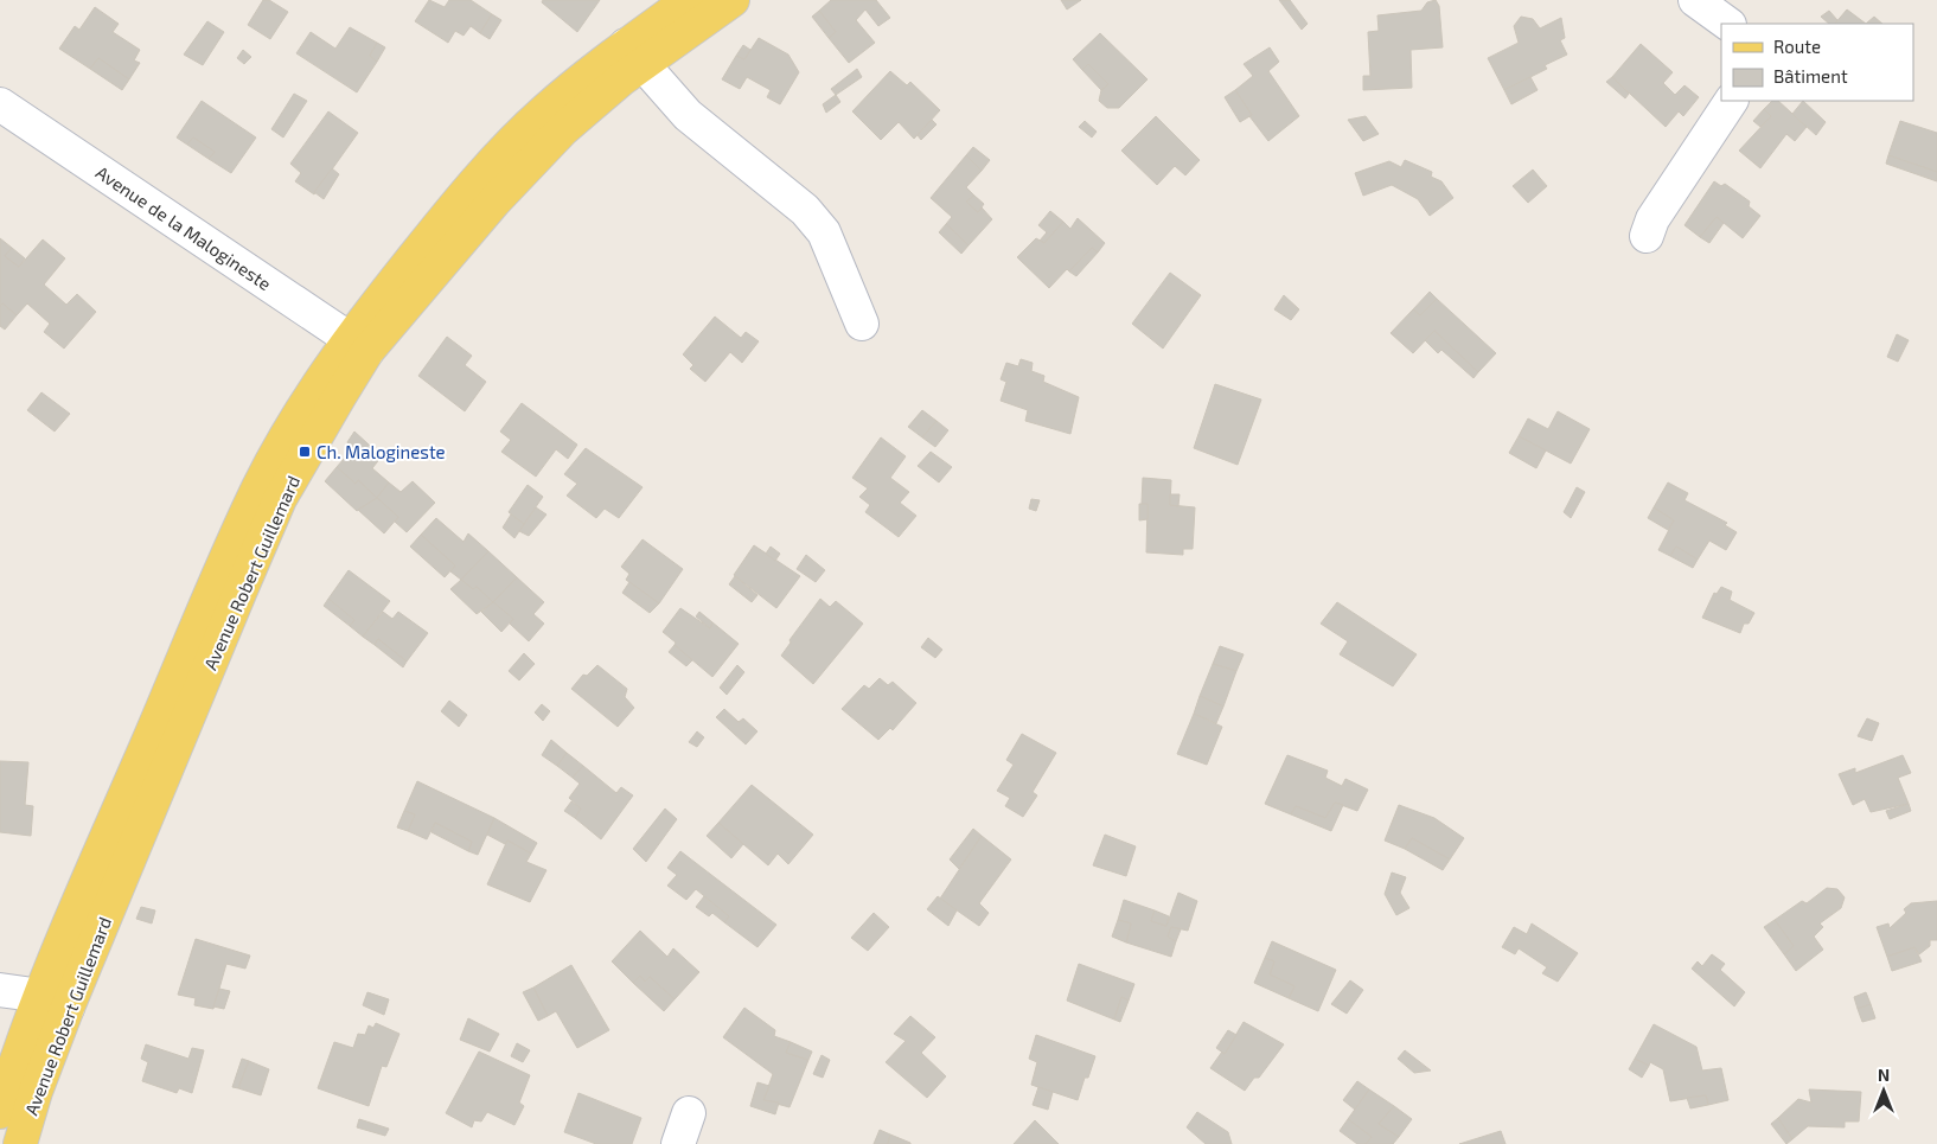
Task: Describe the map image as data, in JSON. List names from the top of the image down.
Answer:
{
  "streets": {
    "main road": ["Avenue Robert Guillemard"],
    "street": ["Avenue de la Malogineste"]
  },
  "crossings": [
    ["Avenue de la Malogineste", "Avenue Robert Guillemard"]
  ],
  "places": {
    "transit": ["Ch. Malogineste"]
  },
  "legend": ["Route", "Bâtiment"],
  "north": "top"
}
